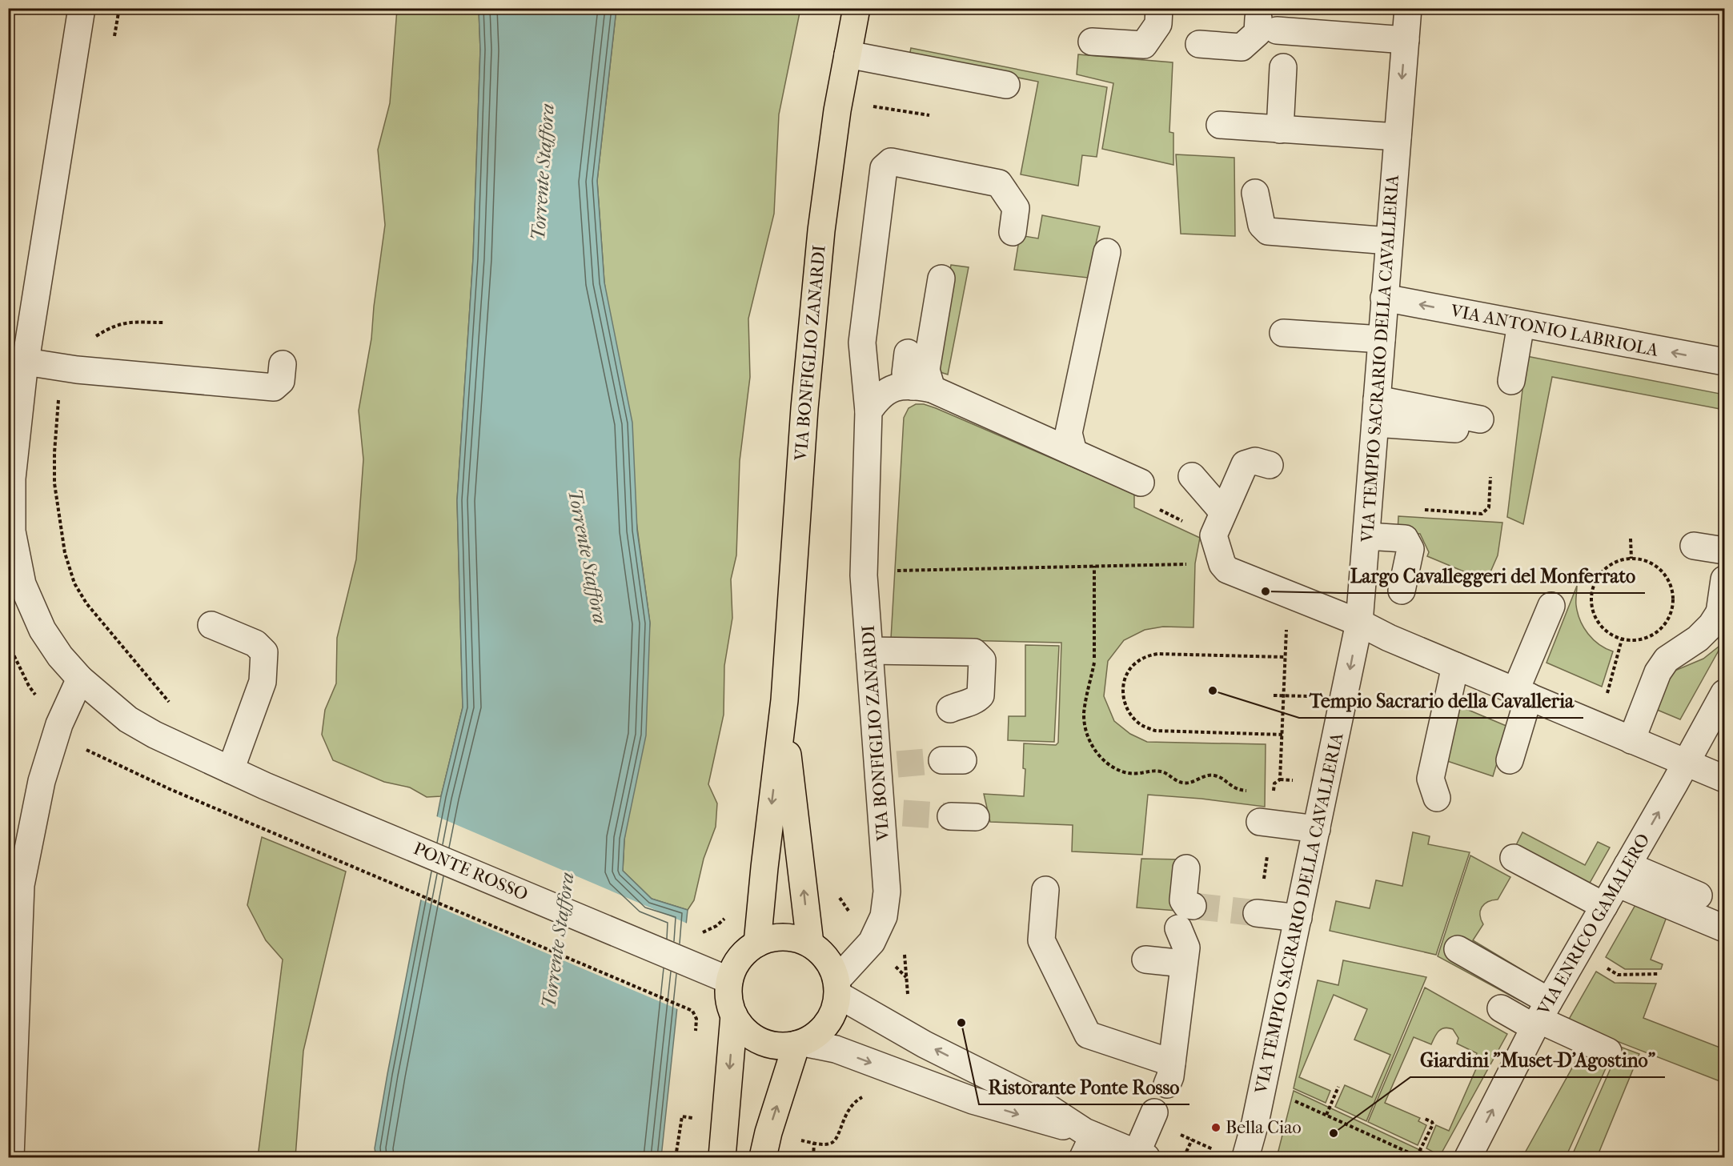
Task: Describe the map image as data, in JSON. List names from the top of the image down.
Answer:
{
  "streets": {
    "main road": ["VIA BONFIGLIO ZANARDI"],
    "street": [
      "VIA ANTONIO LABRIOLA",
      "VIA TEMPIO SACRARIO DELLA CAVALLERIA",
      "PONTE ROSSO",
      "VIA ENRICO GAMALERO"
    ]
  },
  "crossings": [
    ["VIA ANTONIO LABRIOLA", "VIA TEMPIO SACRARIO DELLA CAVALLERIA"],
    ["VIA BONFIGLIO ZANARDI", "PONTE ROSSO"]
  ],
  "water": ["Torrente Staffora"],
  "places": [
    "Largo Cavalleggeri del Monferrato",
    "Tempio Sacrario della Cavalleria",
    "Ristorante Ponte Rosso",
    "Bella Ciao",
    "Giardini \"Muset-D'Agostino\""
  ]
}
